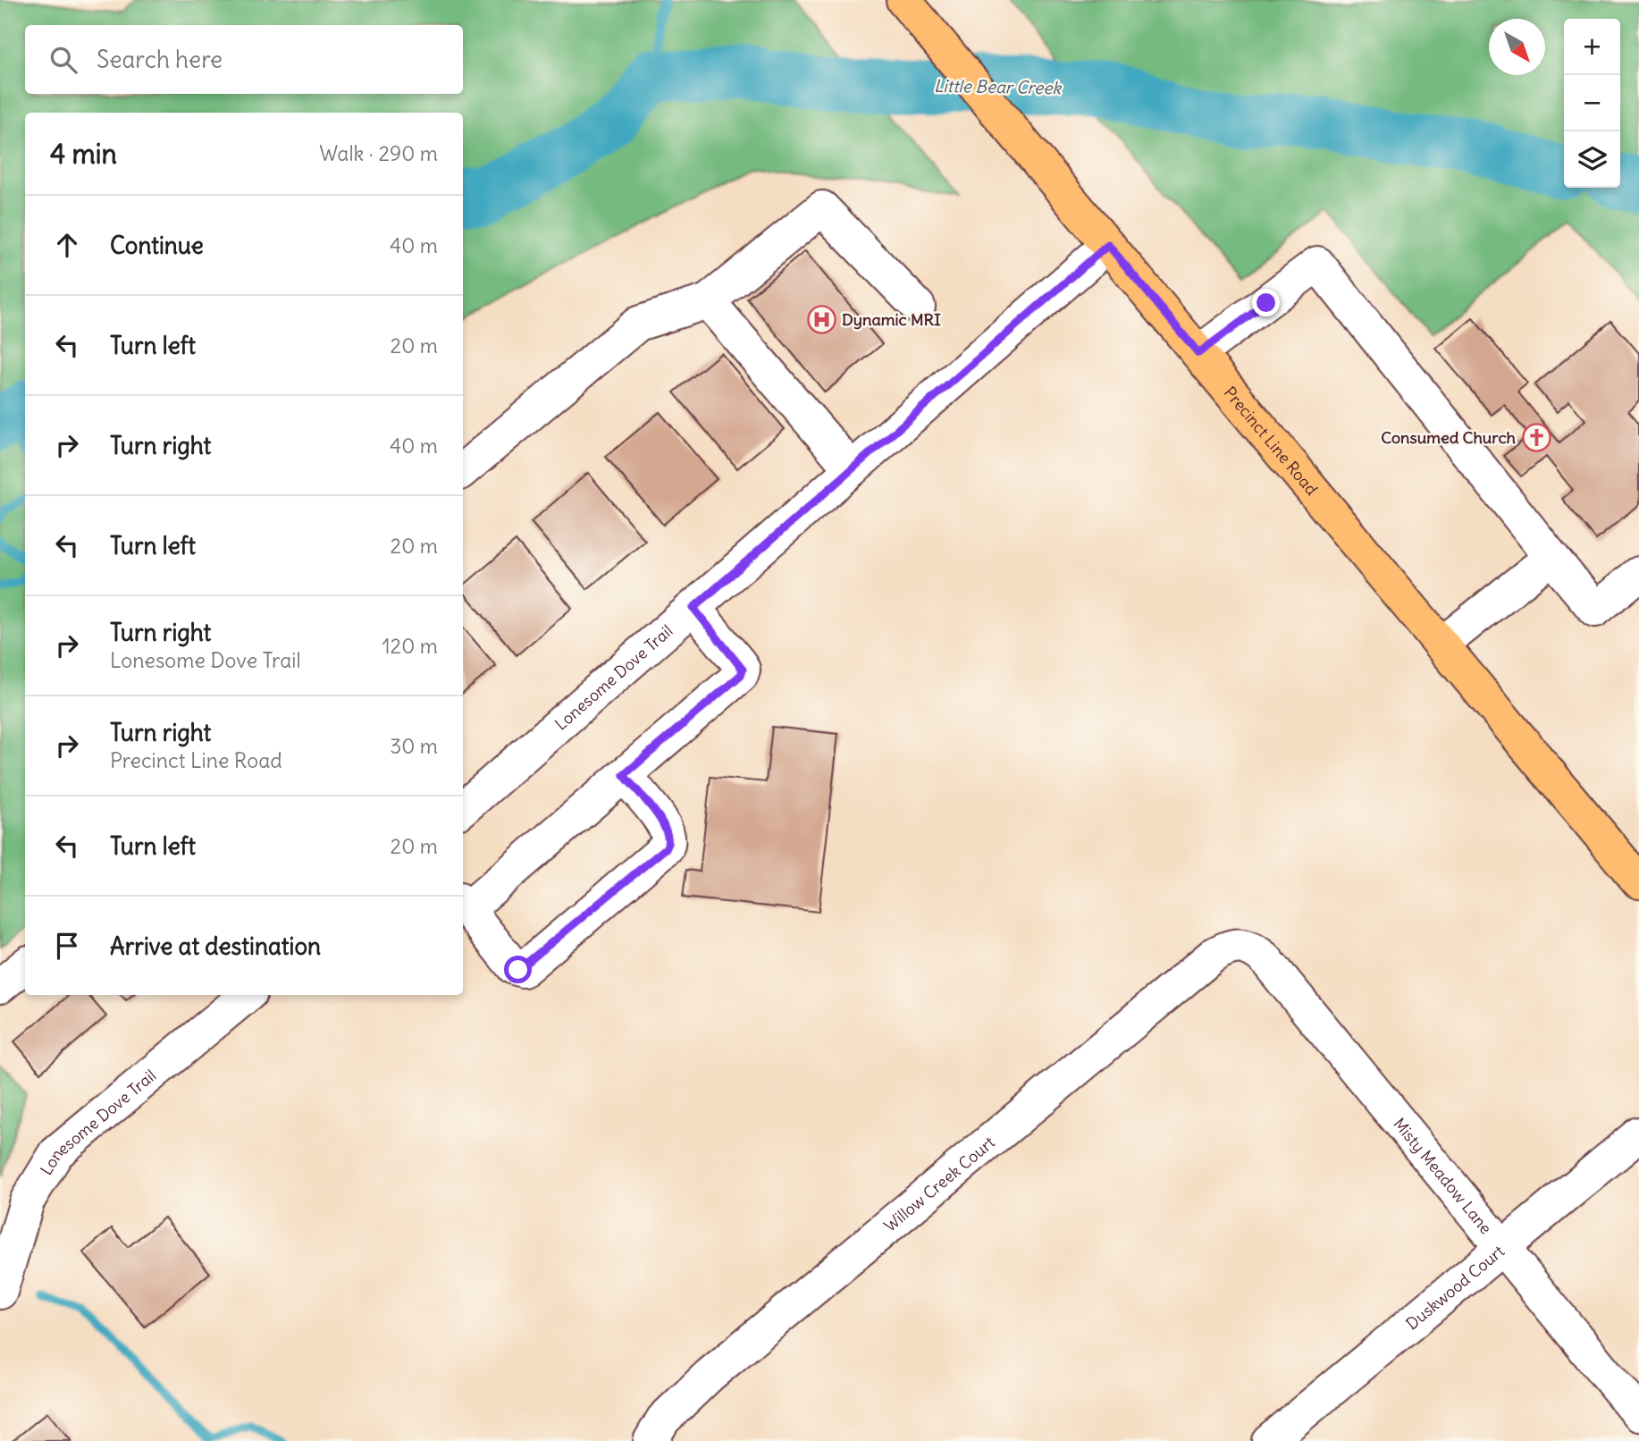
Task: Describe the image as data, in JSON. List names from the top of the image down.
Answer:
{
  "streets": {
    "main road": ["Precinct Line Road"],
    "street": [
      "Lonesome Dove Trail",
      "Misty Meadow Lane",
      "Willow Creek Court",
      "Duskwood Court"
    ]
  },
  "crossings": [
    ["Precinct Line Road", "Lonesome Dove Trail"],
    ["Misty Meadow Lane", "Willow Creek Court"],
    ["Misty Meadow Lane", "Duskwood Court"]
  ],
  "water": ["Little Bear Creek"],
  "places": {
    "hospital": ["Dynamic MRI"],
    "church": ["Consumed Church"]
  },
  "north": "bottom right",
  "page": {
    "map_buttons": ["+", "−"],
    "search": "Search here",
    "heading": ["4 min", "Walk · 290 m"],
    "list": [
      ["Continue", "40 m"],
      ["Turn left", "20 m"],
      ["Turn right", "40 m"],
      ["Turn left", "20 m"],
      ["Turn right", "Lonesome Dove Trail", "120 m"],
      ["Turn right", "Precinct Line Road", "30 m"],
      ["Turn left", "20 m"],
      "Arrive at destination"
    ]
  }
}
